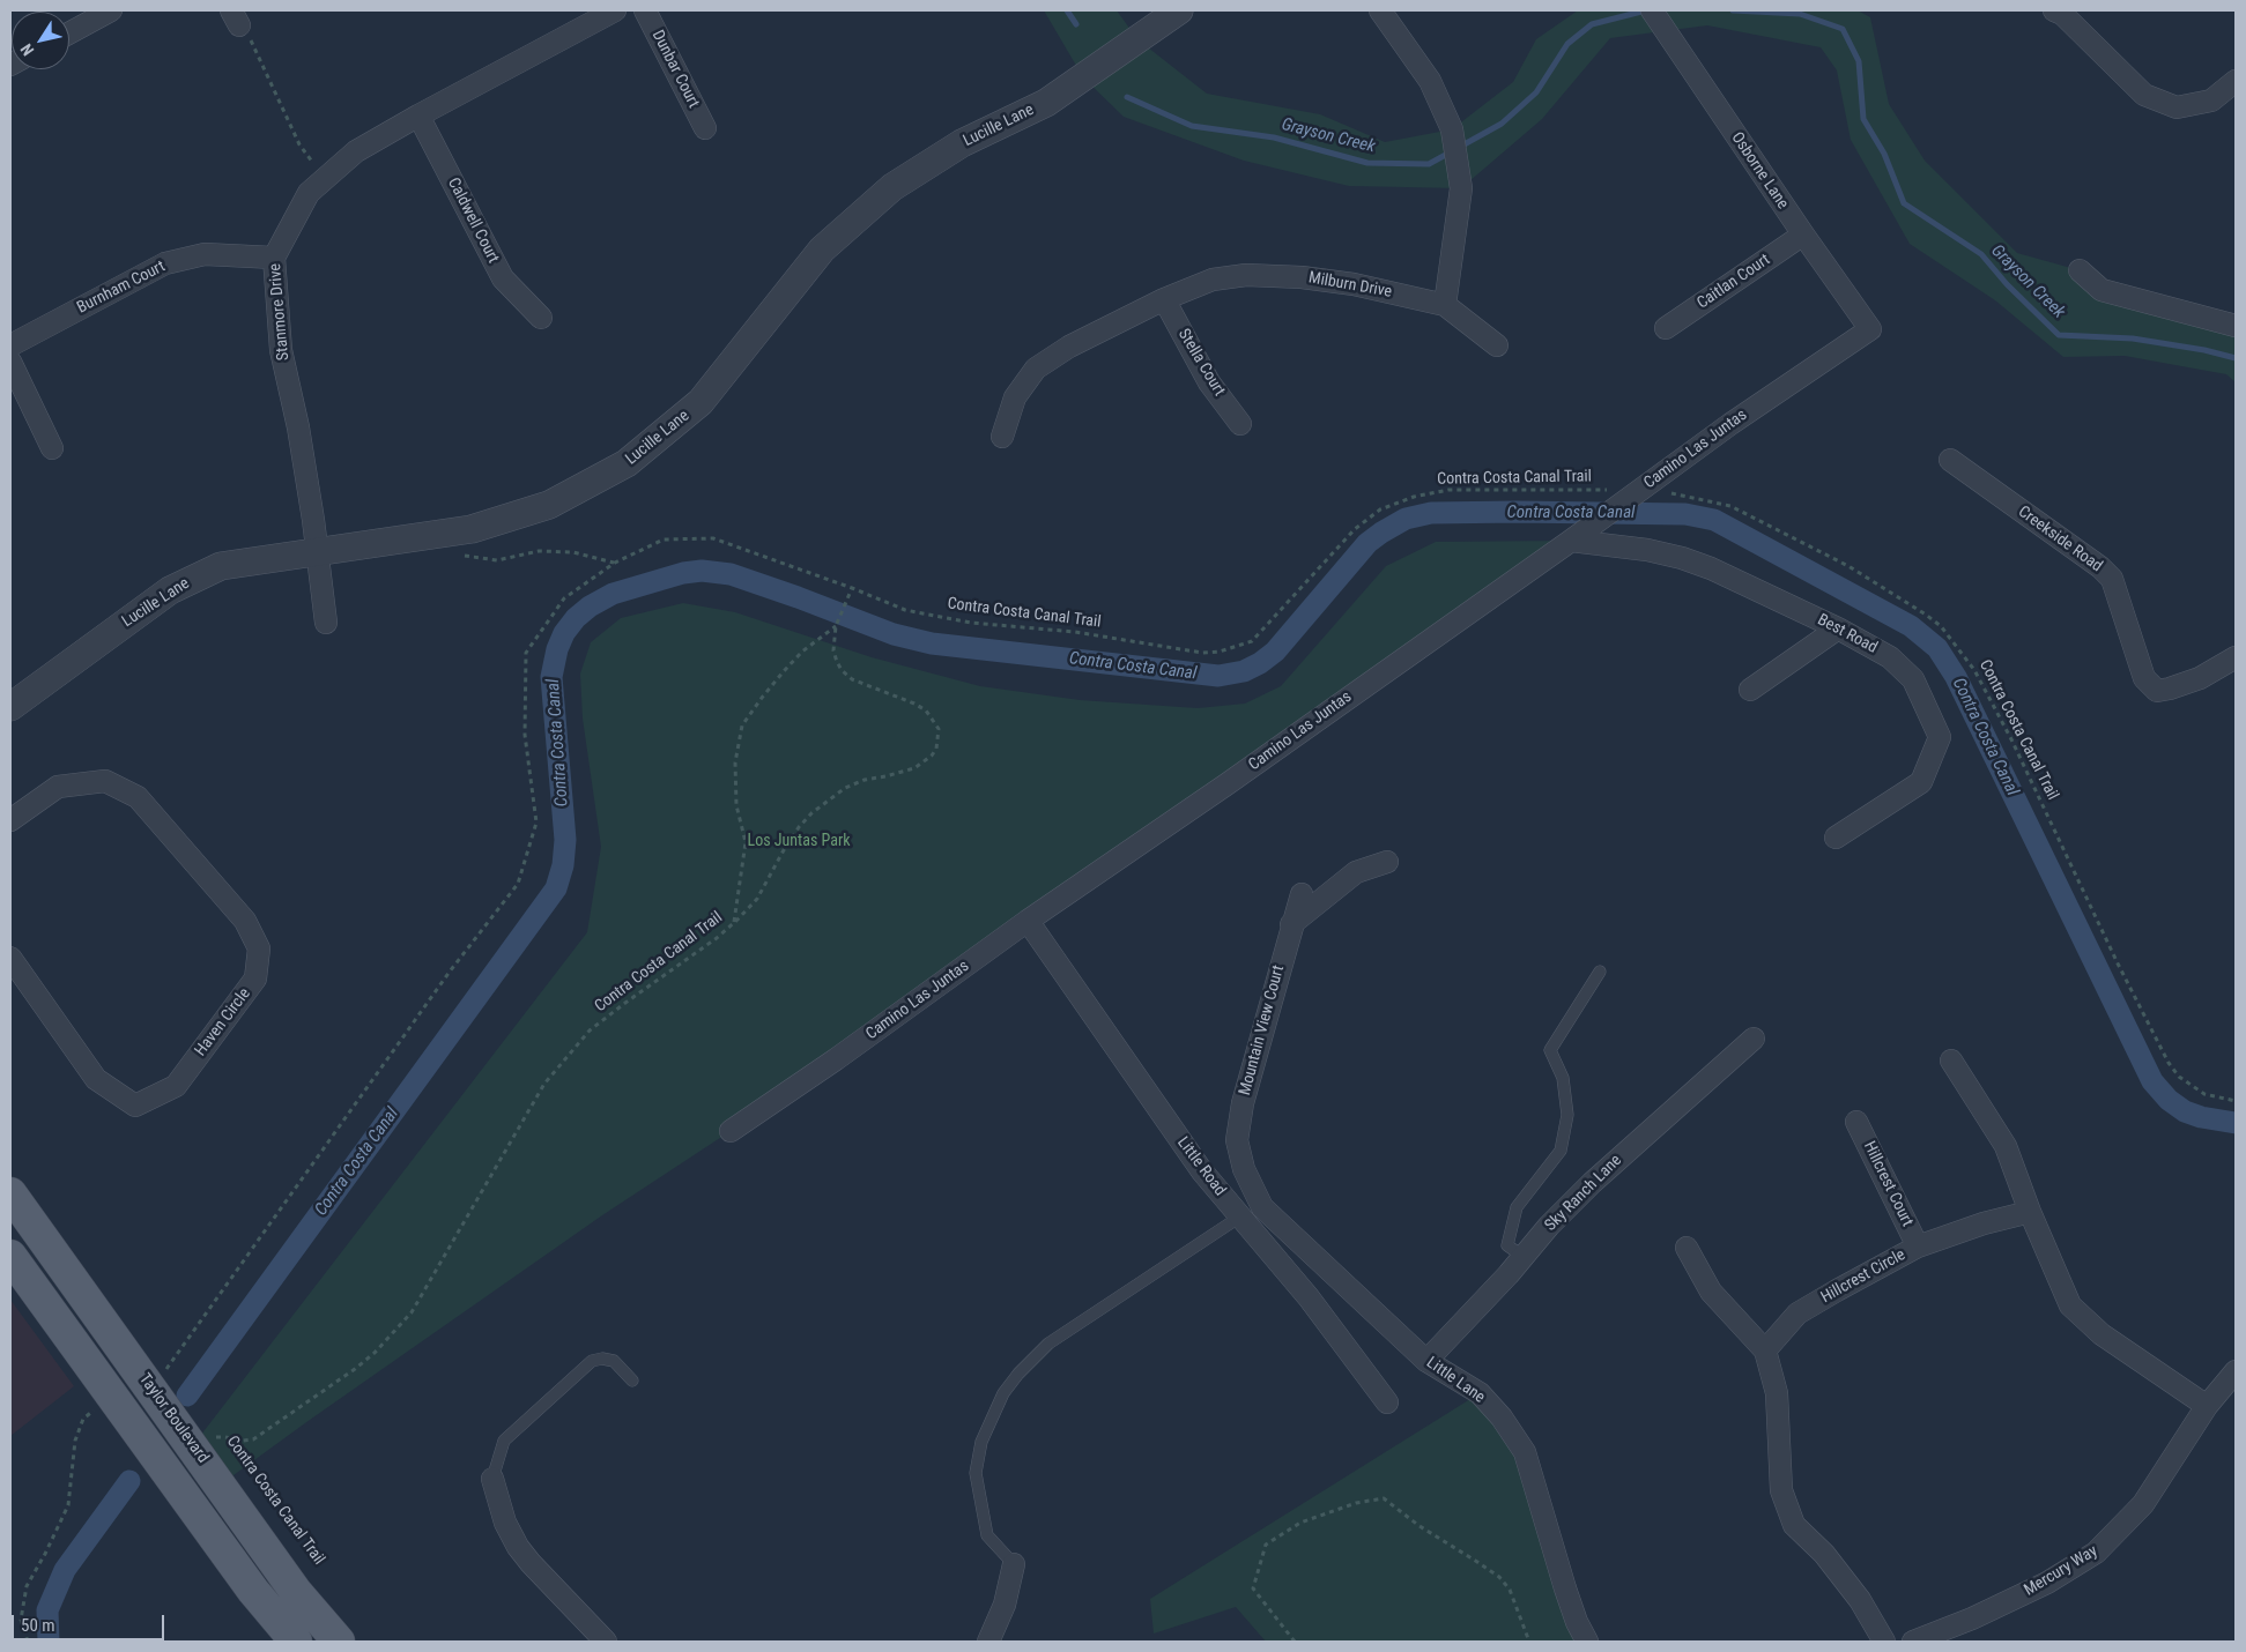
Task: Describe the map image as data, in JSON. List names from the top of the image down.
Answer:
{
  "streets": {
    "main road": ["Taylor Boulevard"],
    "street": [
      "Dunbar Court",
      "Lucille Lane",
      "Osborne Lane",
      "Caldwell Court",
      "Caitlan Court",
      "Milburn Drive",
      "Burnham Court",
      "Stanmore Drive",
      "Stella Court",
      "Camino Las Juntas",
      "Creekside Road",
      "Best Road",
      "Haven Circle",
      "Mountain View Court",
      "Little Road",
      "Hillcrest Court",
      "Sky Ranch Lane",
      "Hillcrest Circle",
      "Little Lane",
      "Mercury Way"
    ],
    "path": ["Contra Costa Canal Trail"]
  },
  "crossings": [
    ["Lucille Lane", "Stanmore Drive"],
    ["Osborne Lane", "Caitlan Court"],
    ["Osborne Lane", "Camino Las Juntas"],
    ["Caldwell Court", "Stanmore Drive"],
    ["Milburn Drive", "Stella Court"],
    ["Burnham Court", "Stanmore Drive"],
    ["Camino Las Juntas", "Contra Costa Canal Trail"],
    ["Camino Las Juntas", "Best Road"],
    ["Camino Las Juntas", "Little Road"],
    ["Mountain View Court", "Little Lane"],
    ["Hillcrest Court", "Hillcrest Circle"],
    ["Sky Ranch Lane", "Little Lane"]
  ],
  "water": ["Grayson Creek", "Contra Costa Canal"],
  "parks": ["Los Juntas Park"],
  "scale_bar": "50 m",
  "north": "bottom left"
}
